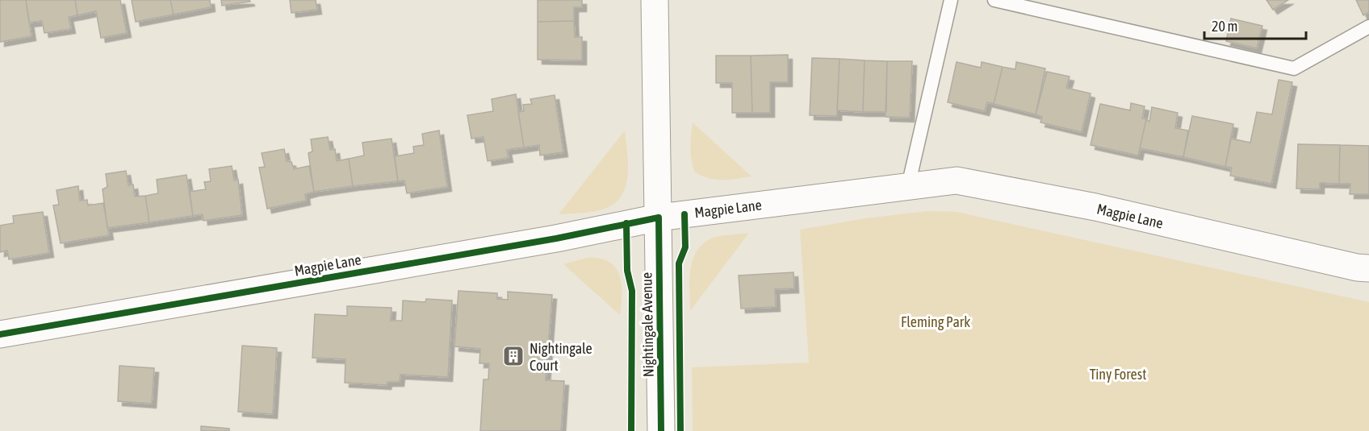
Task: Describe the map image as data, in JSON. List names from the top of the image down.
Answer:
{
  "streets": {
    "street": ["Magpie Lane", "Nightingale Avenue"]
  },
  "crossings": [
    ["Magpie Lane", "Nightingale Avenue"]
  ],
  "parks": ["Fleming Park", "Tiny Forest"],
  "places": {
    "building": ["Nightingale Court"]
  },
  "scale_bar": "20 m"
}
